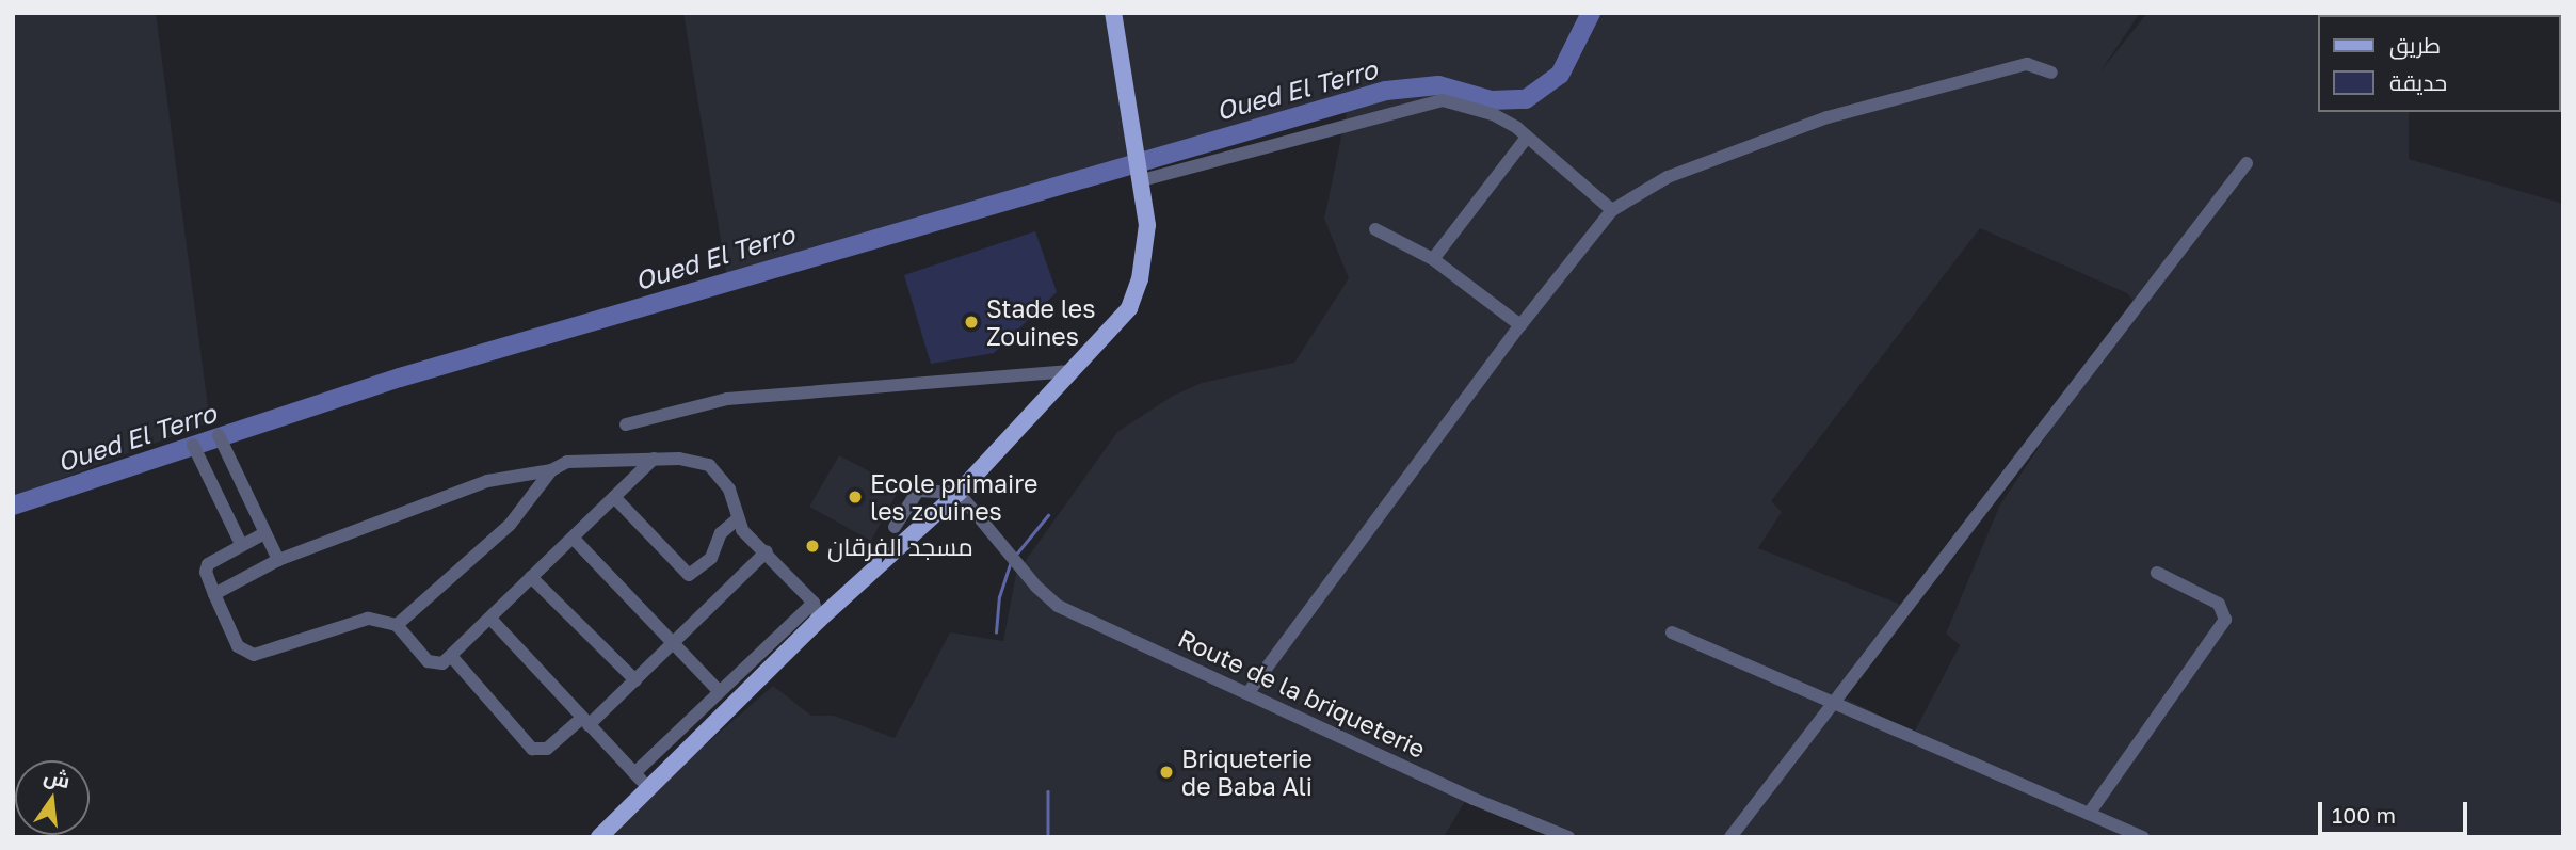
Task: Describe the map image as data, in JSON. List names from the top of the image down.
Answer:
{
  "streets": {
    "street": ["Route de la briqueterie"]
  },
  "water": ["Oued El Terro"],
  "places": [
    "Stade les Zouines",
    "Ecole primaire les zouines",
    "مسجد الفرقان",
    "Briqueterie de Baba Ali"
  ],
  "legend": ["طريق", "حديقة"],
  "scale_bar": "100 m",
  "north": "top"
}
